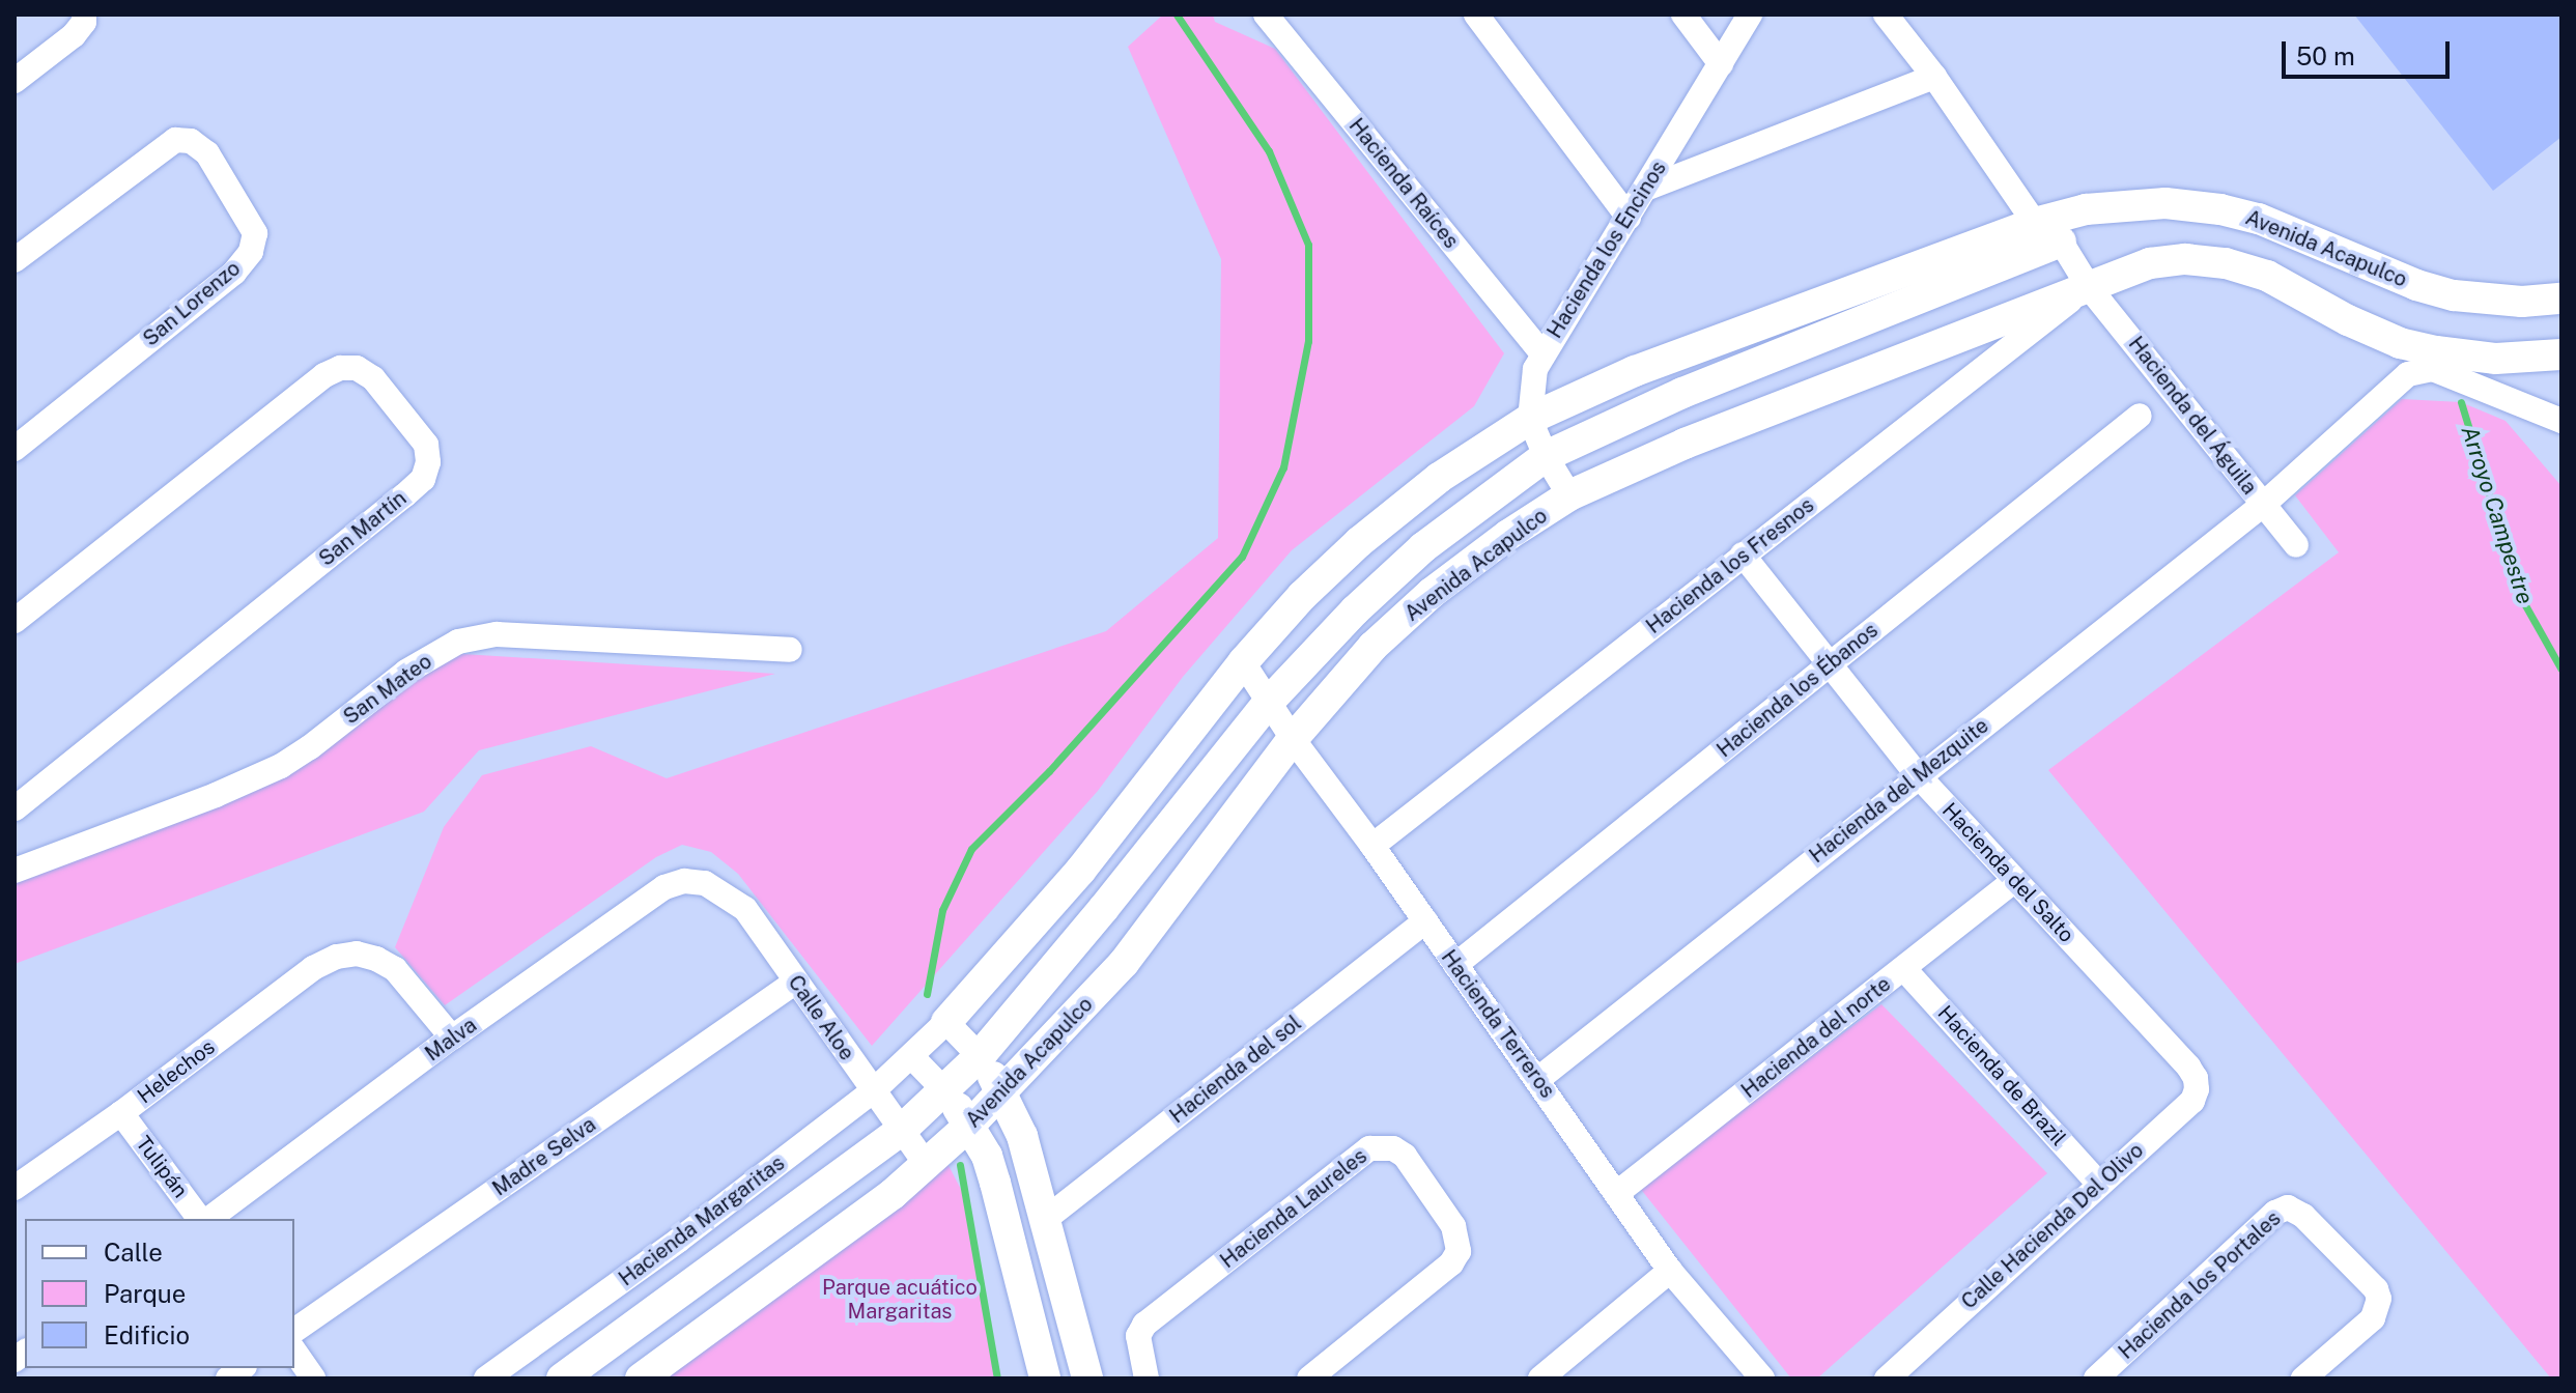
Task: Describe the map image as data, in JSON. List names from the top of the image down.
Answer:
{
  "streets": {
    "street": [
      "Hacienda Raíces",
      "Avenida Acapulco",
      "Hacienda los Encinos",
      "San Lorenzo",
      "Hacienda del Águila",
      "San Martín",
      "Hacienda los Fresnos",
      "San Mateo",
      "Hacienda los Ébanos",
      "Hacienda del Mezquite",
      "Hacienda del Salto",
      "Calle Aloe",
      "Hacienda Terreros",
      "Hacienda del norte",
      "Malva",
      "Hacienda del sol",
      "Helechos",
      "Hacienda de Brazil",
      "Madre Selva",
      "Tulipán",
      "Hacienda Laureles",
      "Hacienda Margaritas",
      "Calle Hacienda Del Olivo",
      "Hacienda los Portales"
    ]
  },
  "crossings": [
    ["Hacienda Raíces", "Hacienda los Encinos"],
    ["Avenida Acapulco", "Hacienda los Encinos"],
    ["Avenida Acapulco", "Hacienda del Águila"],
    ["Avenida Acapulco", "Hacienda los Fresnos"],
    ["Avenida Acapulco", "Calle Aloe"],
    ["Avenida Acapulco", "Hacienda Terreros"],
    ["Avenida Acapulco", "Hacienda Margaritas"],
    ["Hacienda del Águila", "Hacienda los Fresnos"],
    ["Hacienda del Águila", "Hacienda del Mezquite"],
    ["Hacienda los Fresnos", "Hacienda del Salto"],
    ["Hacienda los Fresnos", "Hacienda Terreros"],
    ["Hacienda los Ébanos", "Hacienda del Salto"],
    ["Hacienda los Ébanos", "Hacienda Terreros"],
    ["Hacienda del Mezquite", "Hacienda del Salto"],
    ["Hacienda del Mezquite", "Hacienda Terreros"],
    ["Hacienda del Salto", "Hacienda del norte"],
    ["Hacienda del Salto", "Calle Hacienda Del Olivo"],
    ["Calle Aloe", "Malva"],
    ["Calle Aloe", "Madre Selva"],
    ["Calle Aloe", "Hacienda Margaritas"],
    ["Hacienda Terreros", "Hacienda del norte"],
    ["Hacienda Terreros", "Hacienda del sol"],
    ["Hacienda del norte", "Hacienda de Brazil"],
    ["Malva", "Helechos"],
    ["Helechos", "Tulipán"],
    ["Hacienda de Brazil", "Calle Hacienda Del Olivo"]
  ],
  "water": ["Arroyo Campestre"],
  "parks": ["Parque acuático Margaritas"],
  "legend": ["Calle", "Parque", "Edificio"],
  "scale_bar": "50 m"
}
